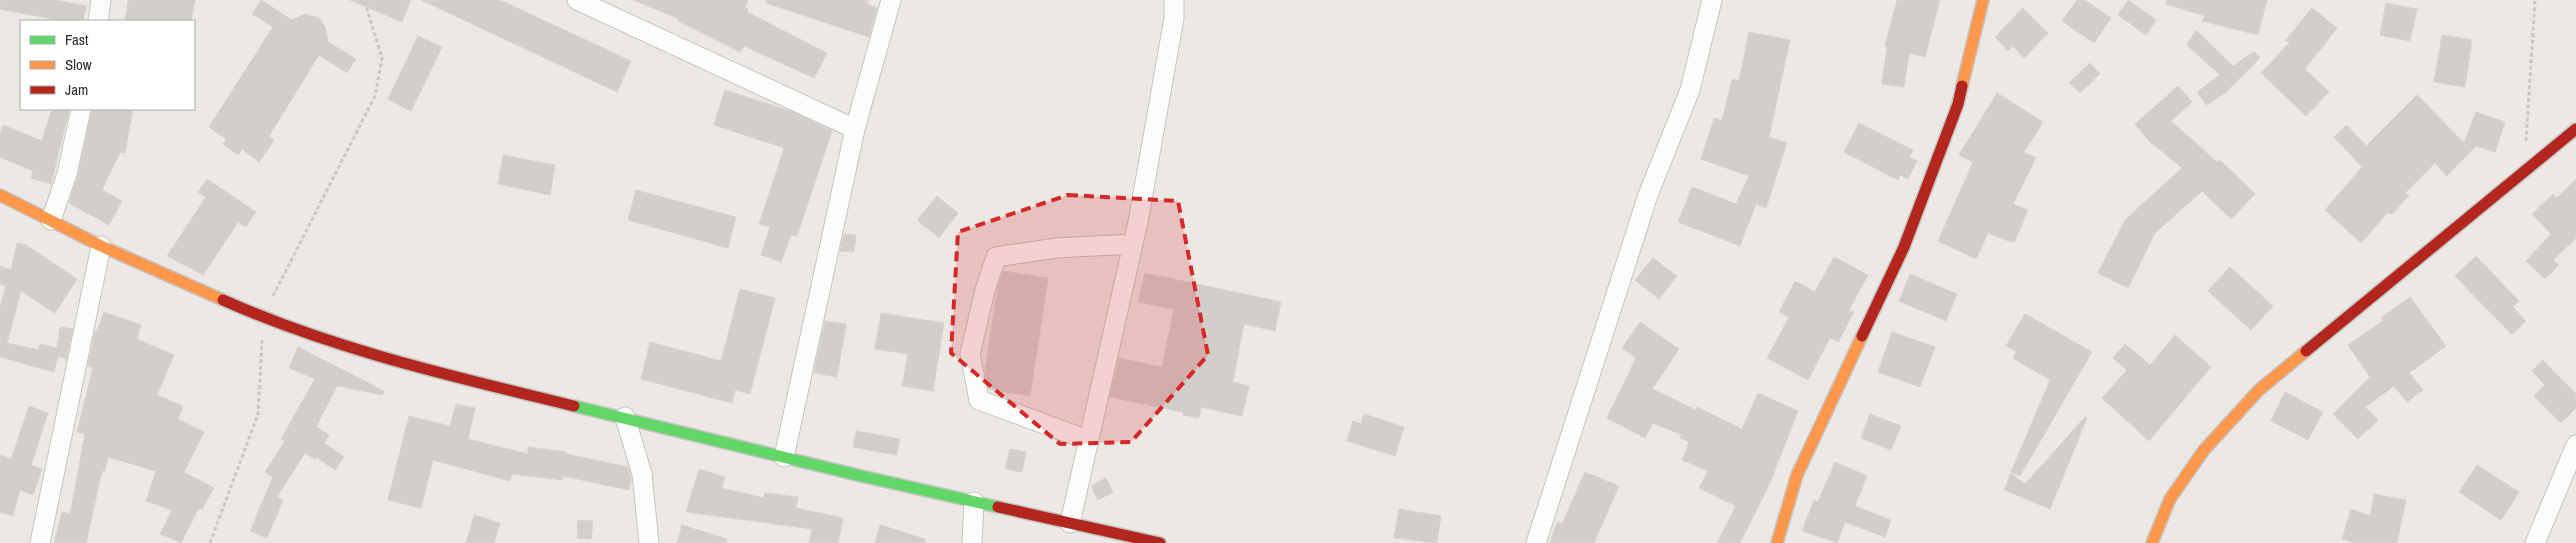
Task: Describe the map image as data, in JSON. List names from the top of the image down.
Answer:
{
  "legend": ["Fast", "Slow", "Jam"]
}
